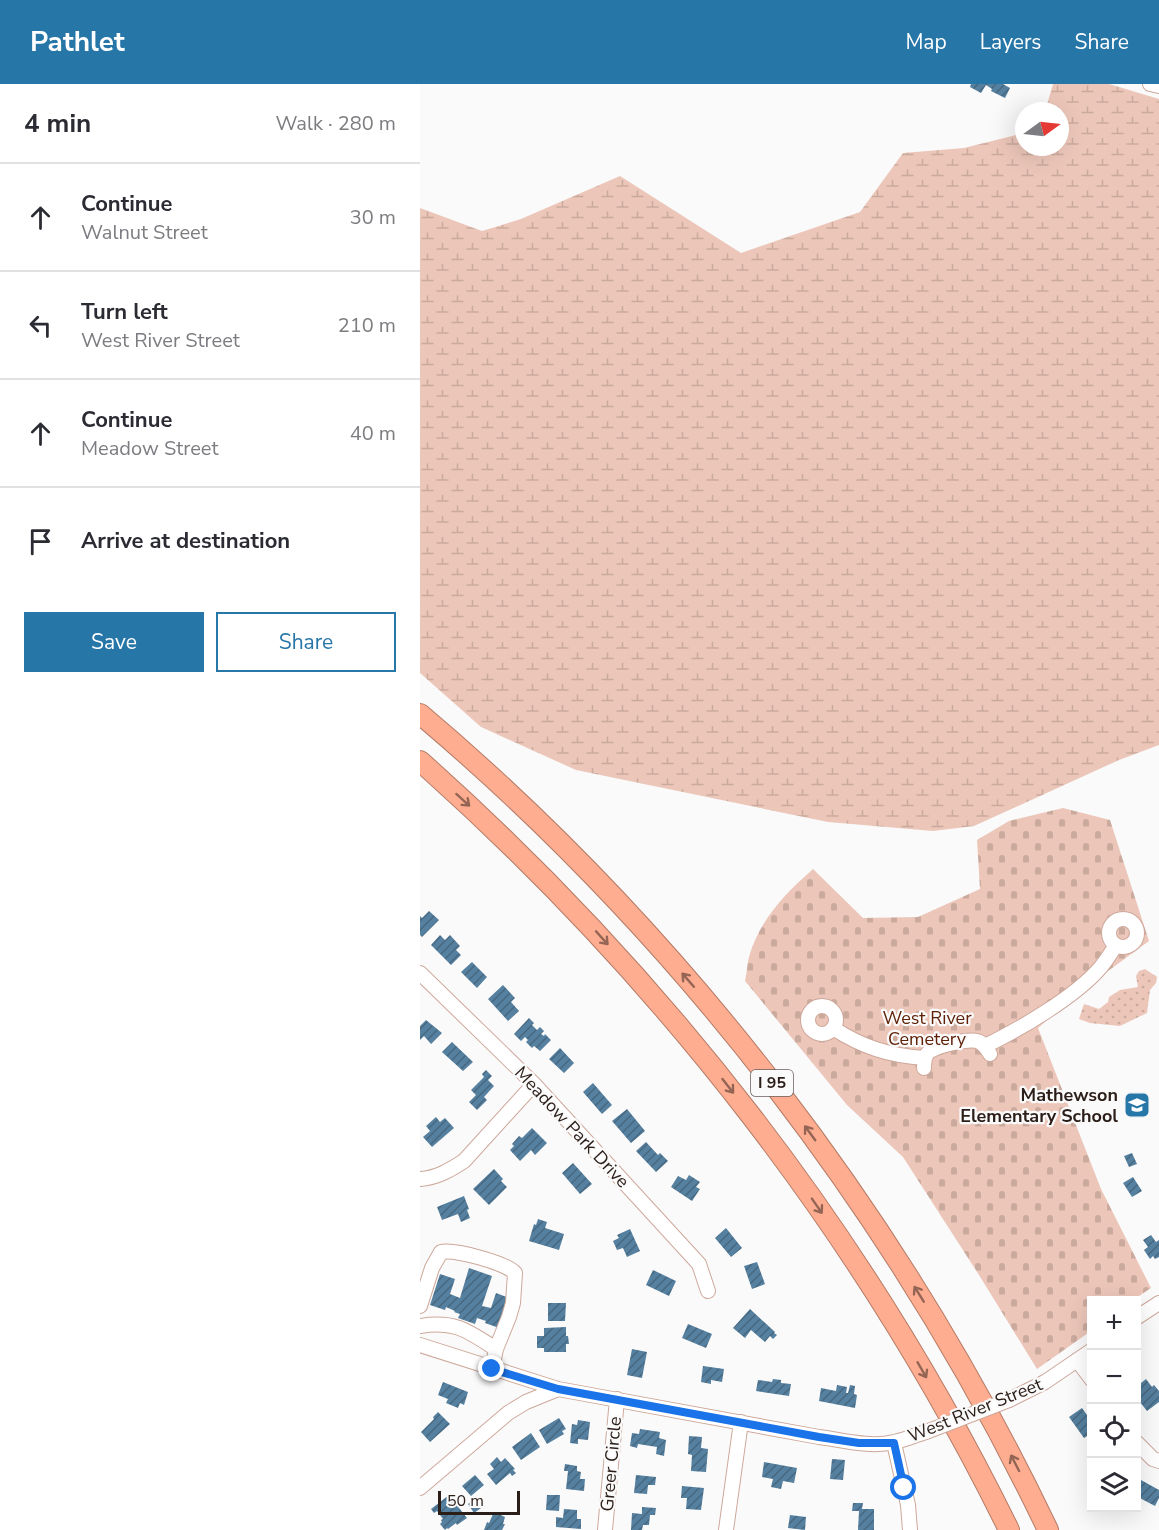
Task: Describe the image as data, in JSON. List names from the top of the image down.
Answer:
{
  "streets": {
    "highway": ["I 95"],
    "street": ["Meadow Park Drive", "West River Street", "Greer Circle"]
  },
  "crossings": [
    ["West River Street", "Greer Circle"]
  ],
  "parks": ["West River Cemetery"],
  "places": {
    "school or university": ["Mathewson Elementary School"]
  },
  "scale_bar": "50 m",
  "north": "right",
  "page": {
    "header": "Pathlet",
    "nav": ["Map", "Layers", "Share"],
    "heading": ["4 min", "Walk · 280 m"],
    "list": [
      ["Continue", "Walnut Street", "30 m"],
      ["Turn left", "West River Street", "210 m"],
      ["Continue", "Meadow Street", "40 m"],
      "Arrive at destination"
    ],
    "buttons": ["Save", "Share"],
    "map_buttons": ["+", "−"],
    "scale": "50 m"
  }
}
